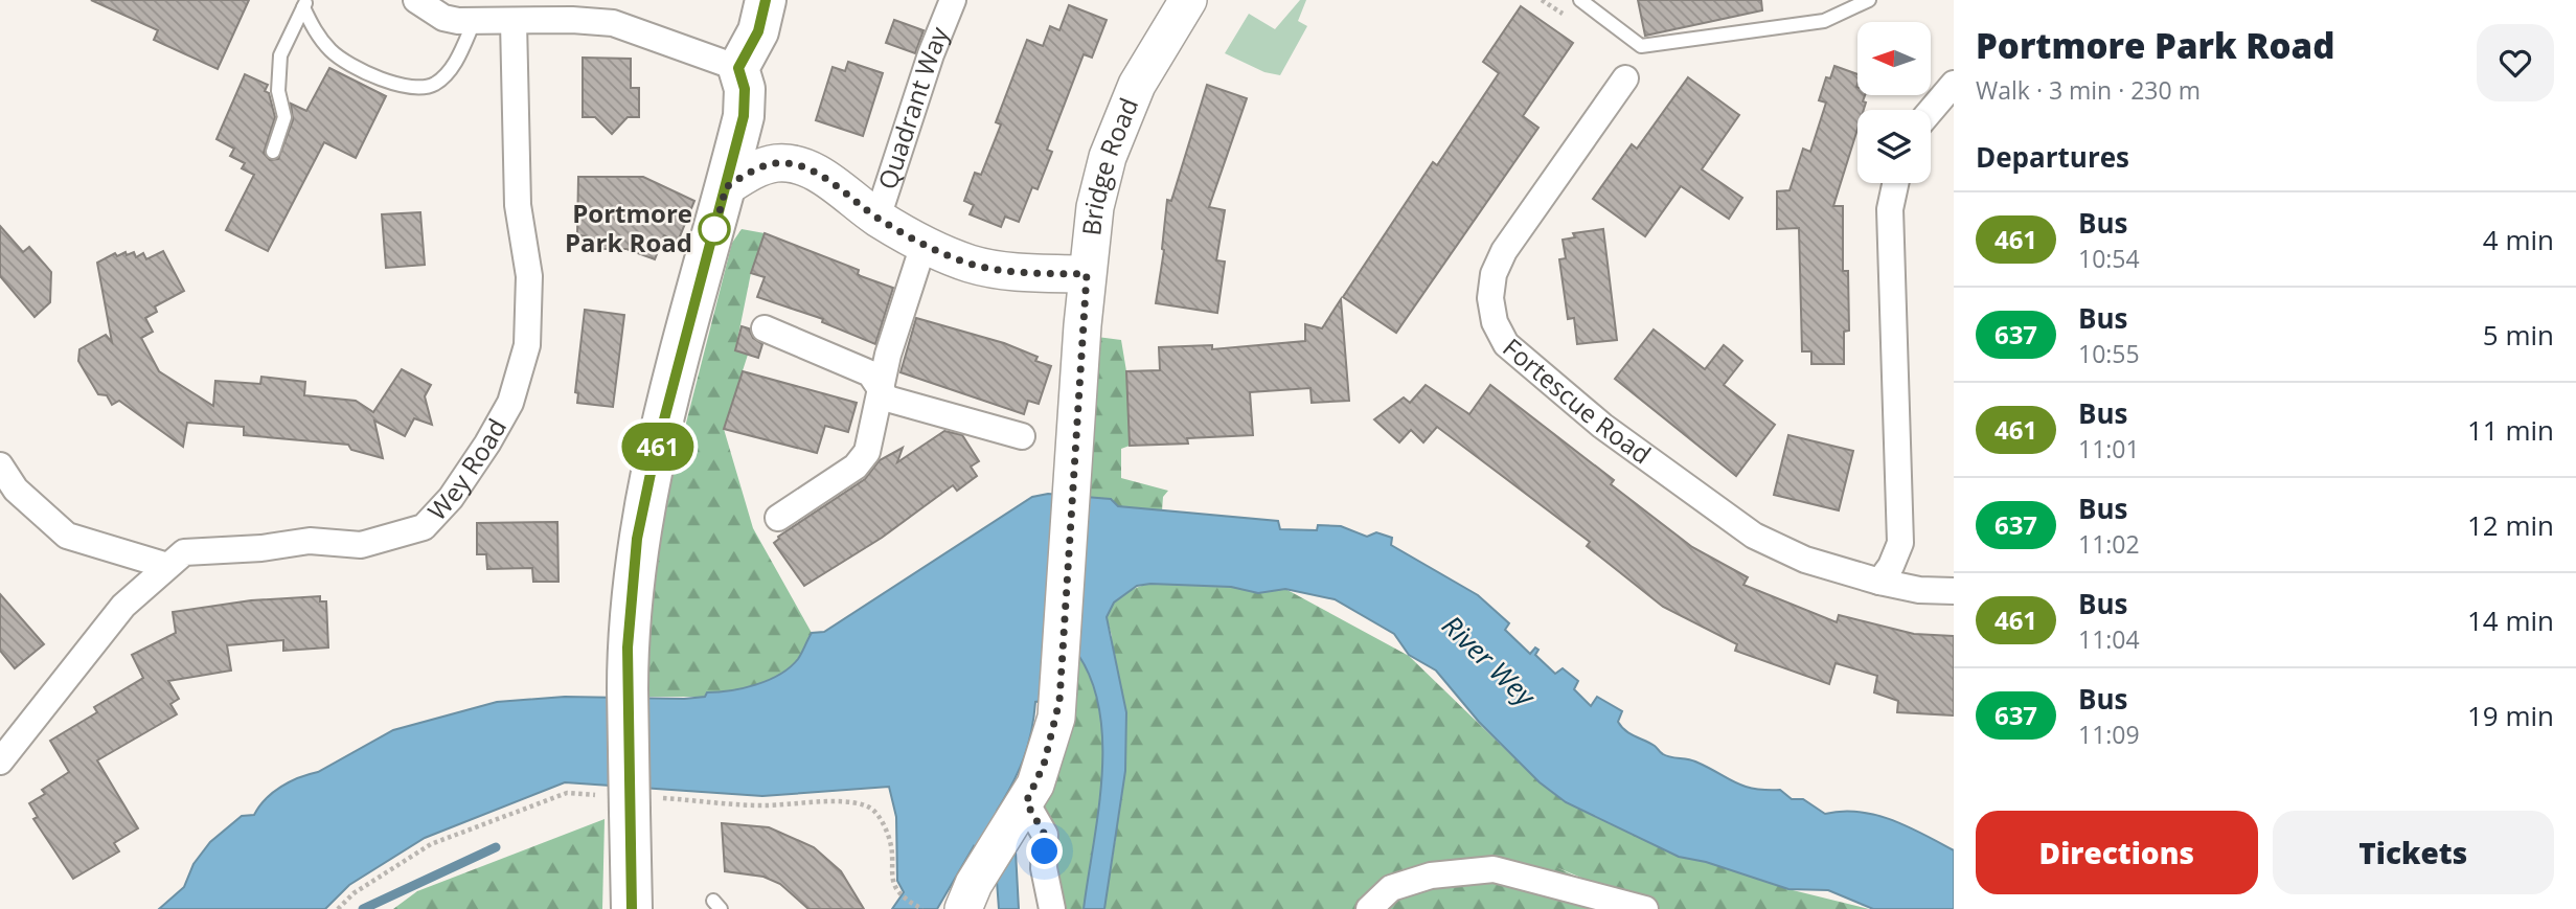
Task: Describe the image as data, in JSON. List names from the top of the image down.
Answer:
{
  "streets": {
    "street": [
      "Quadrant Way",
      "Bridge Road",
      "Fortescue Road",
      "Wey Road"
    ]
  },
  "water": ["River Wey"],
  "places": ["Portmore Park Road"],
  "lines": ["bus line 461"],
  "north": "left",
  "page": {
    "on_map": "461",
    "heading": [
      ["Portmore Park Road", "Walk · 3 min · 230 m"],
      "Departures"
    ],
    "list": [
      {
        "mark": "461",
        "name": "Bus",
        "note": "10:54",
        "value": "4 min"
      },
      {
        "mark": "637",
        "name": "Bus",
        "note": "10:55",
        "value": "5 min"
      },
      {
        "mark": "461",
        "name": "Bus",
        "note": "11:01",
        "value": "11 min"
      },
      {
        "mark": "637",
        "name": "Bus",
        "note": "11:02",
        "value": "12 min"
      },
      {
        "mark": "461",
        "name": "Bus",
        "note": "11:04",
        "value": "14 min"
      },
      {
        "mark": "637",
        "name": "Bus",
        "note": "11:09",
        "value": "19 min"
      }
    ],
    "buttons": ["Directions", "Tickets"]
  }
}
